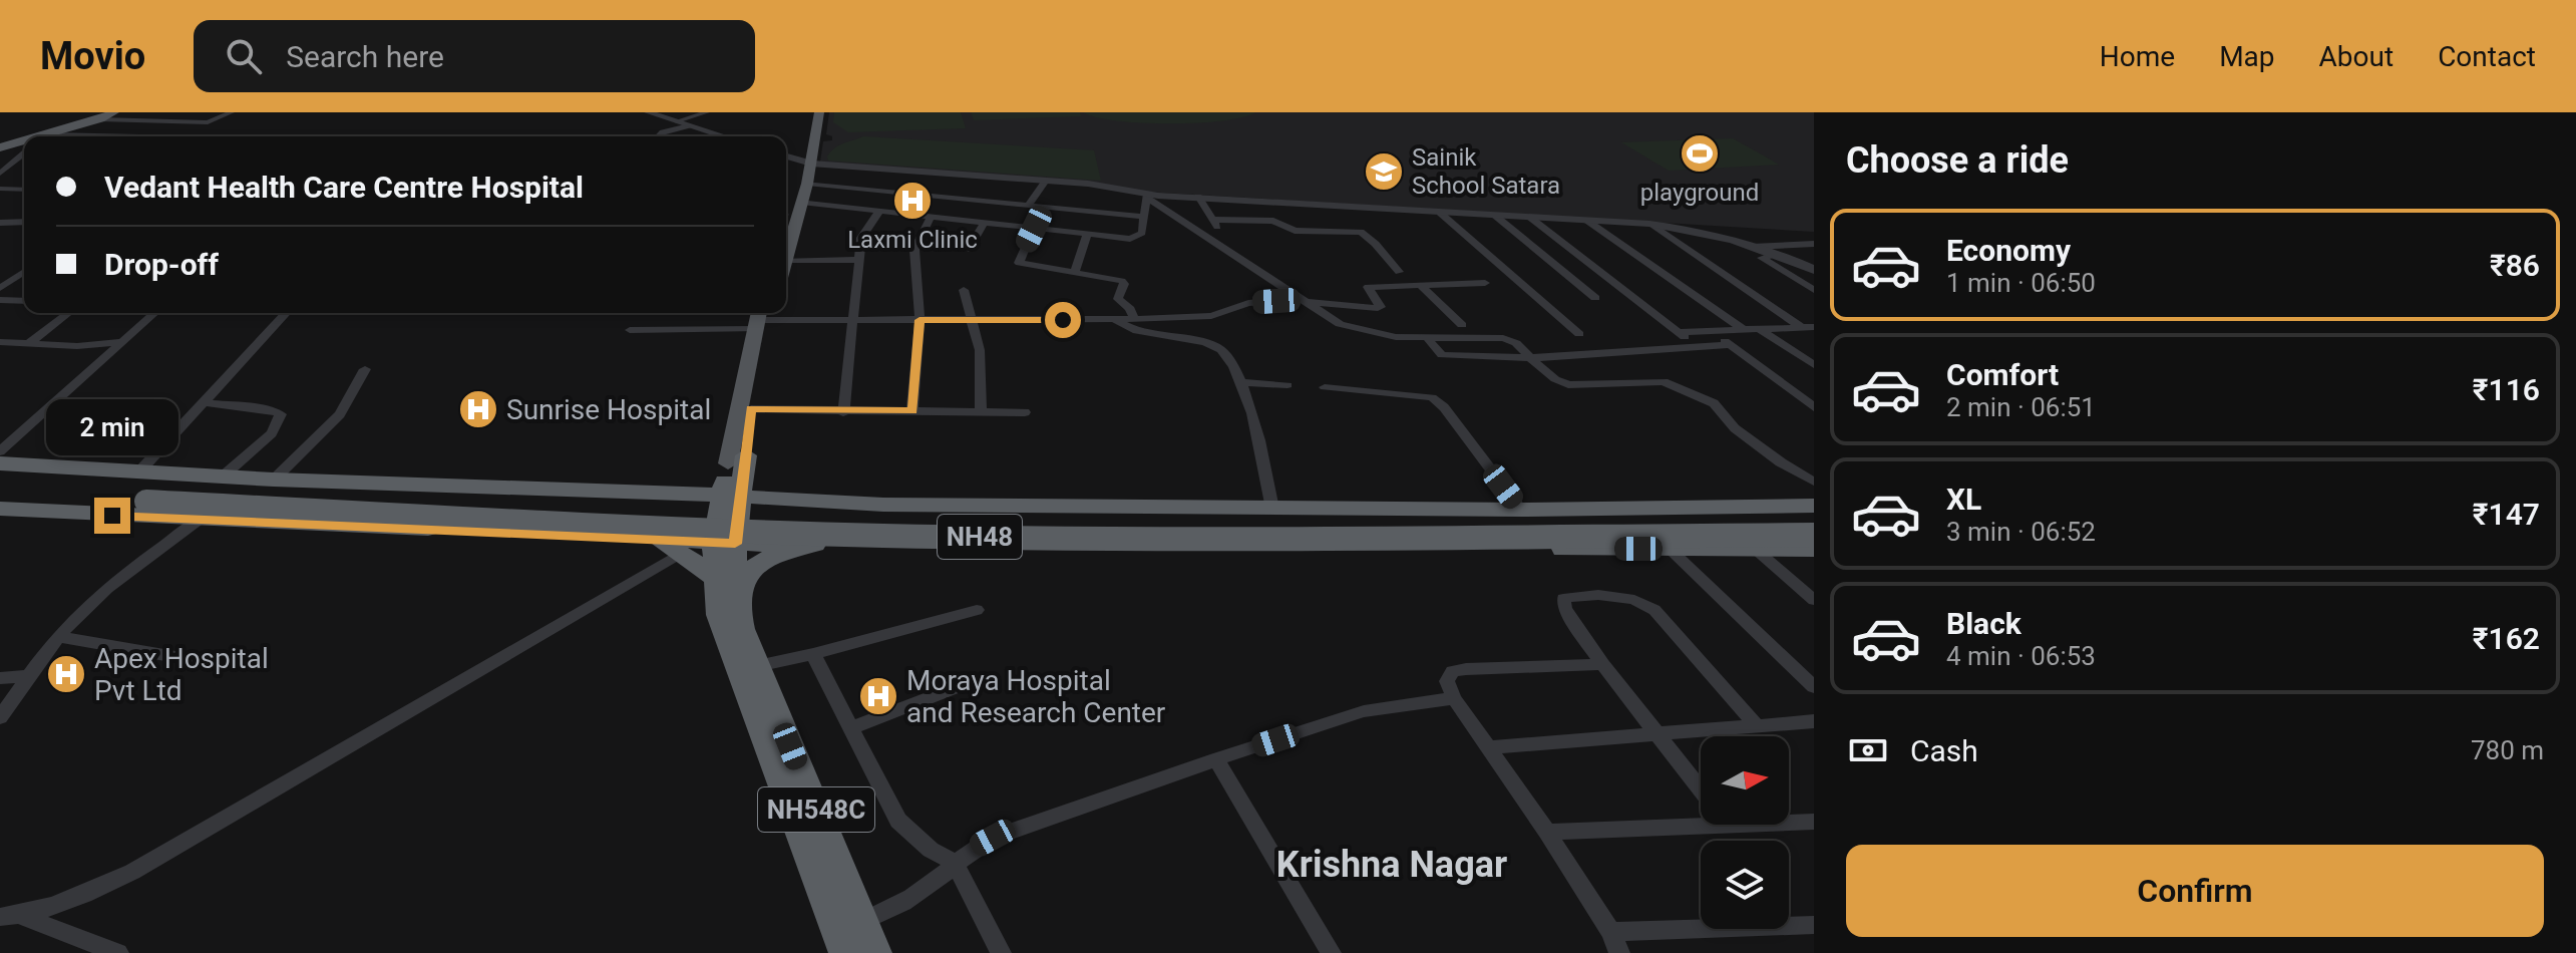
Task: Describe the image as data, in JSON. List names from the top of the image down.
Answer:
{
  "streets": {
    "highway": ["NH48", "NH548C"]
  },
  "districts": ["Krishna Nagar"],
  "places": {
    "sports": ["playground"],
    "school or university": ["Sainik School Satara"],
    "hospital": [
      "Laxmi Clinic",
      "Sunrise Hospital",
      "Apex Hospital Pvt Ltd",
      "Moraya Hospital and Research Center"
    ]
  },
  "north": "right",
  "page": {
    "header": "Movio",
    "search": "Search here",
    "nav": [
      "Home",
      "Map",
      "About",
      "Contact"
    ],
    "heading": "Choose a ride",
    "banner": ["Vedant Health Care Centre Hospital", "Drop-off"],
    "list": [
      {
        "name": "Economy",
        "note": "1 min · 06:50",
        "value": "₹86"
      },
      {
        "name": "Comfort",
        "note": "2 min · 06:51",
        "value": "₹116"
      },
      {
        "name": "XL",
        "note": "3 min · 06:52",
        "value": "₹147"
      },
      {
        "name": "Black",
        "note": "4 min · 06:53",
        "value": "₹162"
      }
    ],
    "bubble": "2 min",
    "pay": ["Cash", "780 m"],
    "buttons": "Confirm"
  }
}
